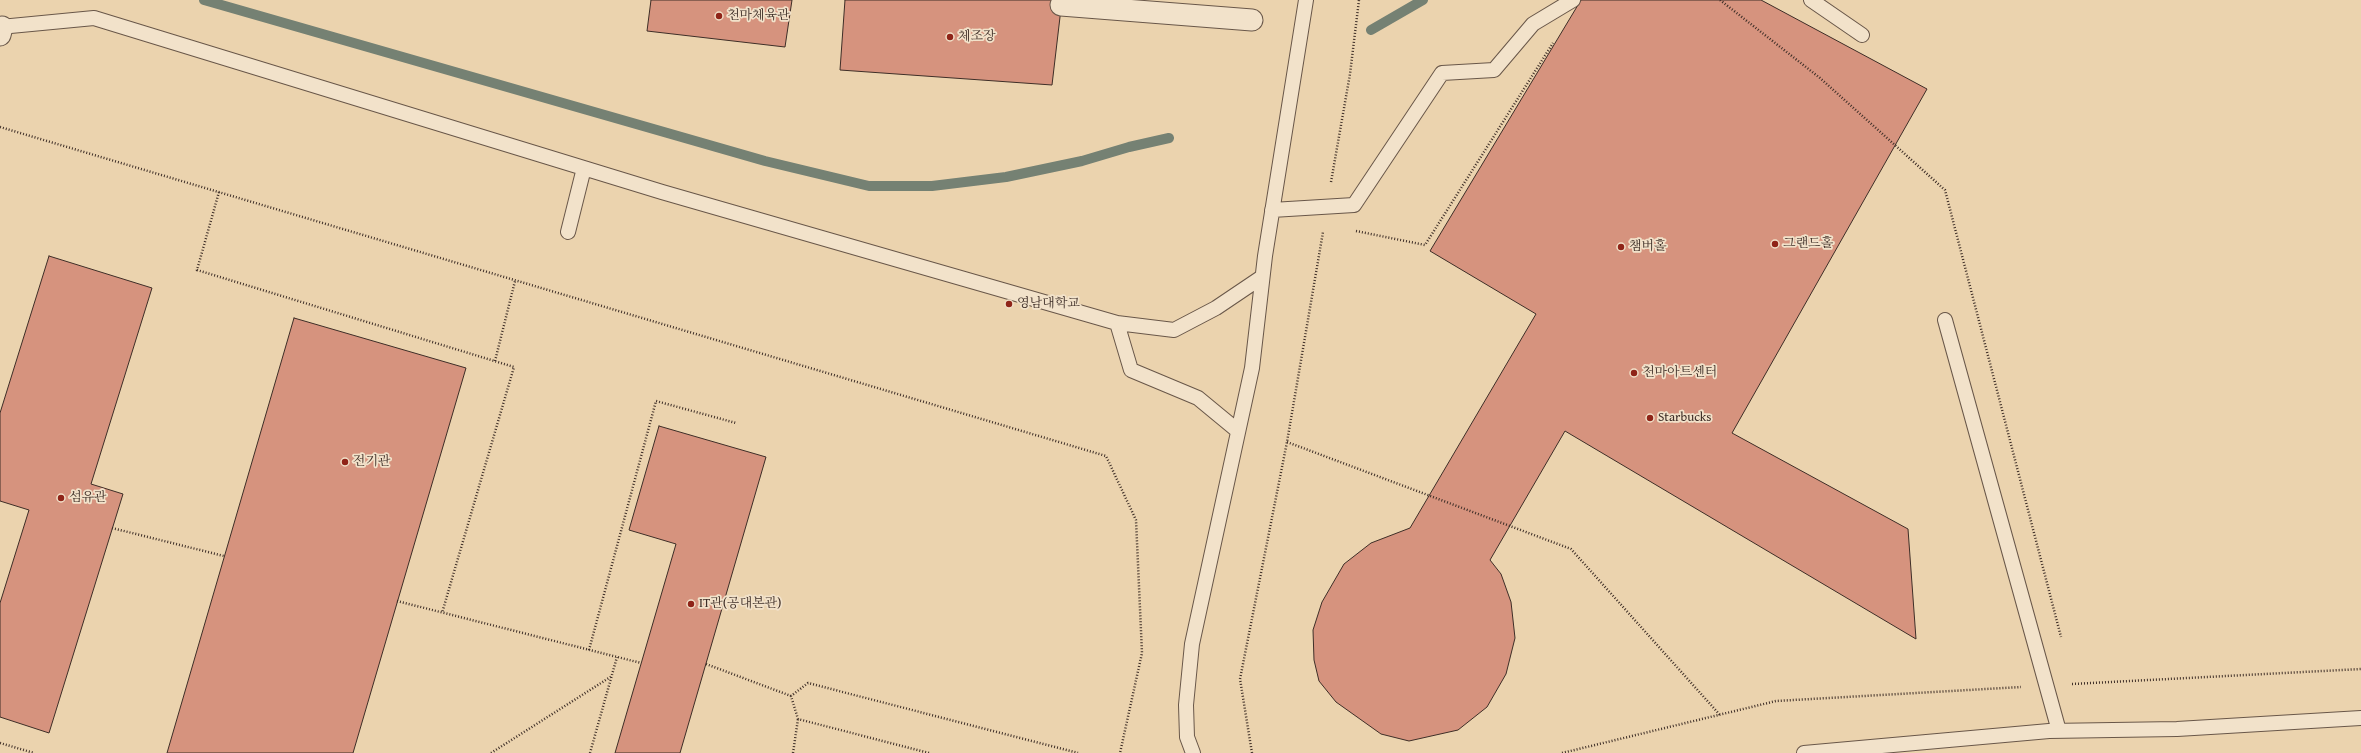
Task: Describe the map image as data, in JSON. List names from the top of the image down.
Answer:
{
  "places": [
    "천마체육관",
    "체조장",
    "그랜드홀",
    "챔버홀",
    "영남대학교",
    "천마아트센터",
    "Starbucks",
    "전기관",
    "섬유관",
    "IT관(공대본관)"
  ]
}
